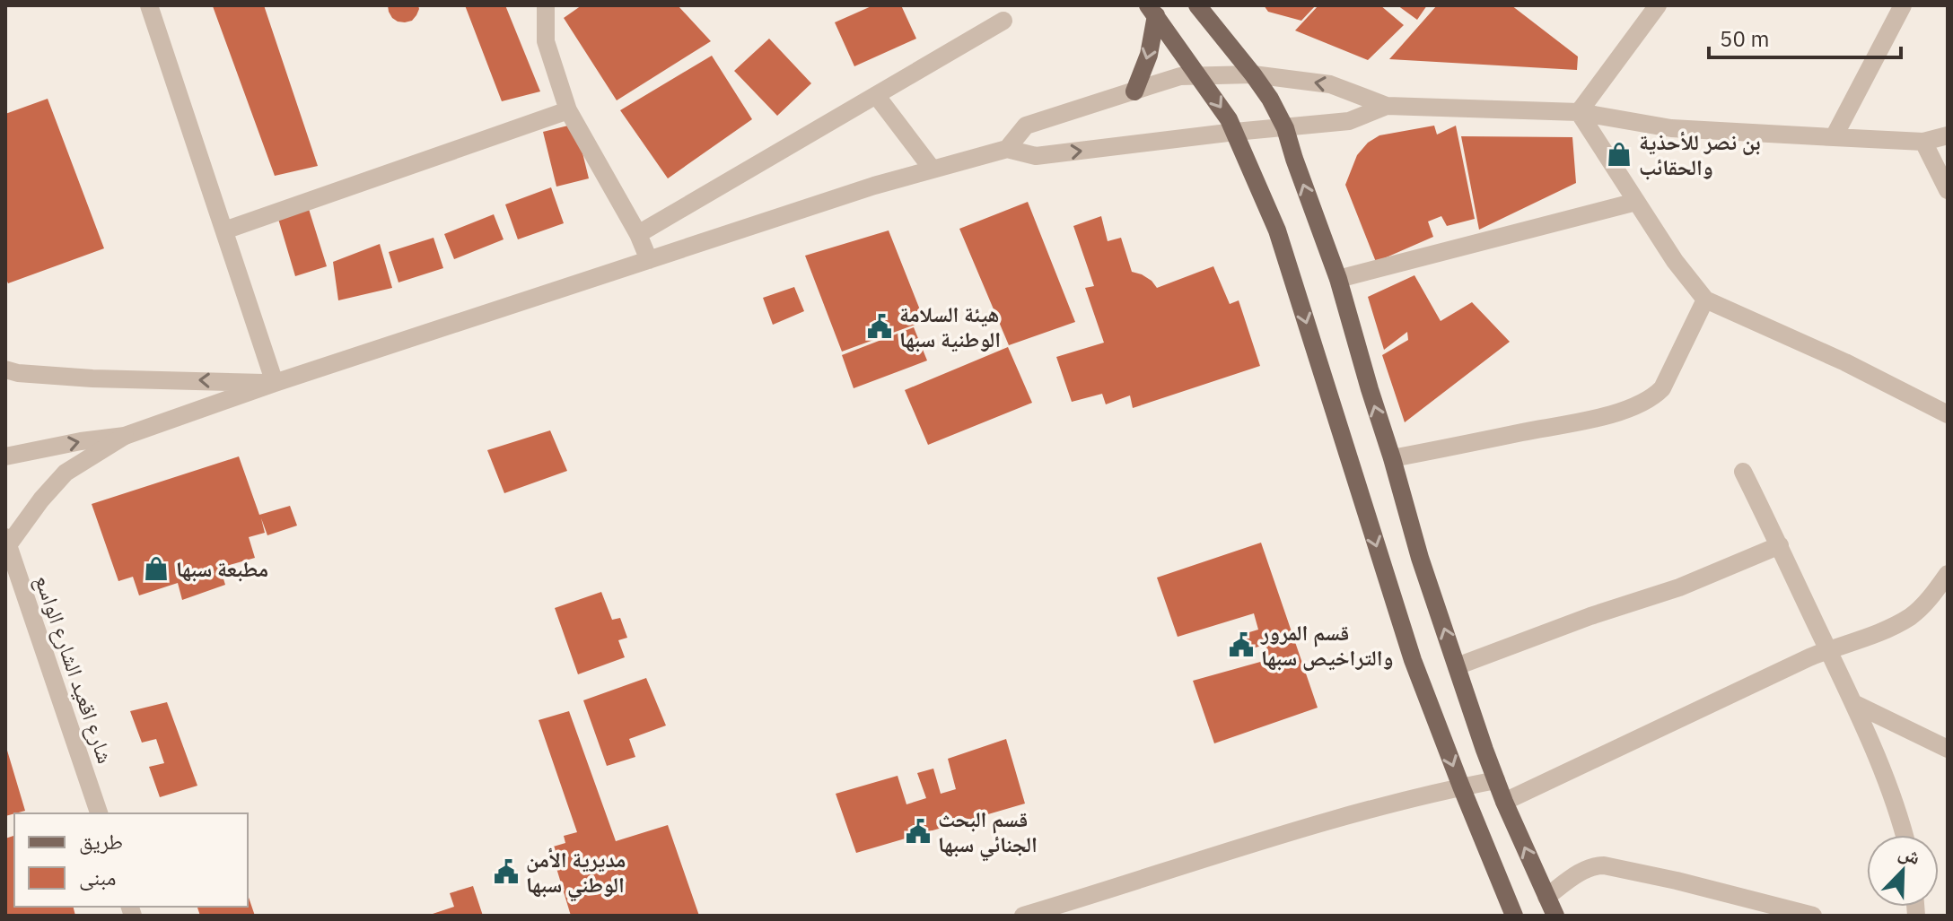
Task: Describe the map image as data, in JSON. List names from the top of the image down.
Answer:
{
  "streets": {
    "street": ["شارع اقعيد الشارع الواسع"]
  },
  "places": {
    "shop": ["بن نصر للأحذية والحقائب", "مطبعة سبها"],
    "public building": [
      "هيئة السلامة الوطنية سبها",
      "قسم المرور والتراخيص سبها",
      "قسم البحث الجنائي سبها",
      "مديرية الأمن الوطني سبها"
    ]
  },
  "legend": ["طريق", "مبنى"],
  "scale_bar": "50 m",
  "north": "top right"
}
